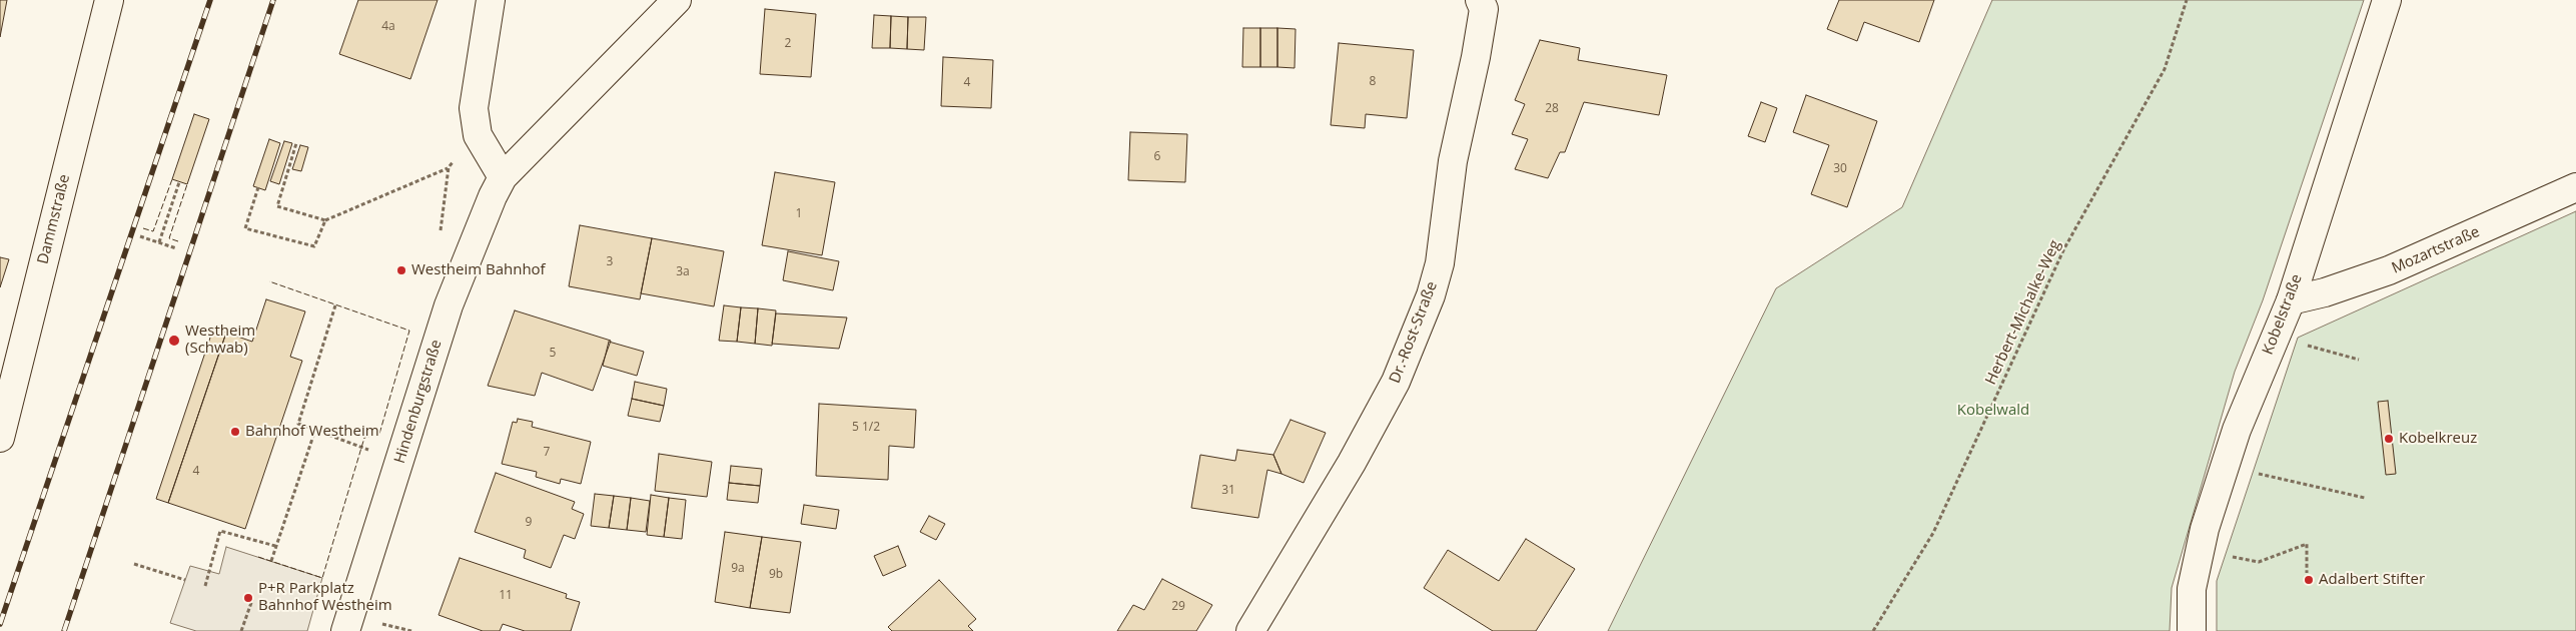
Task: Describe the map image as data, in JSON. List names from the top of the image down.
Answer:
{
  "streets": {
    "street": [
      "Dammstraße",
      "Mozartstraße",
      "Kobelstraße",
      "Dr.-Rost-Straße",
      "Hindenburgstraße"
    ],
    "path": ["Herbert-Michalke-Weg"]
  },
  "crossings": [
    ["Mozartstraße", "Kobelstraße"]
  ],
  "parks": ["Kobelwald"],
  "places": [
    "Westheim Bahnhof",
    "Westheim (Schwab)",
    "Bahnhof Westheim",
    "Kobelkreuz",
    "Adalbert Stifter",
    "P+R Parkplatz Bahnhof Westheim"
  ],
  "house_numbers": [
    "4a",
    "2",
    "8",
    "4",
    "28",
    "6",
    "30",
    "1",
    "3",
    "3a",
    "5",
    "5 1/2",
    "7",
    "4",
    "31",
    "9",
    "9a",
    "9b",
    "11",
    "29"
  ]
}
